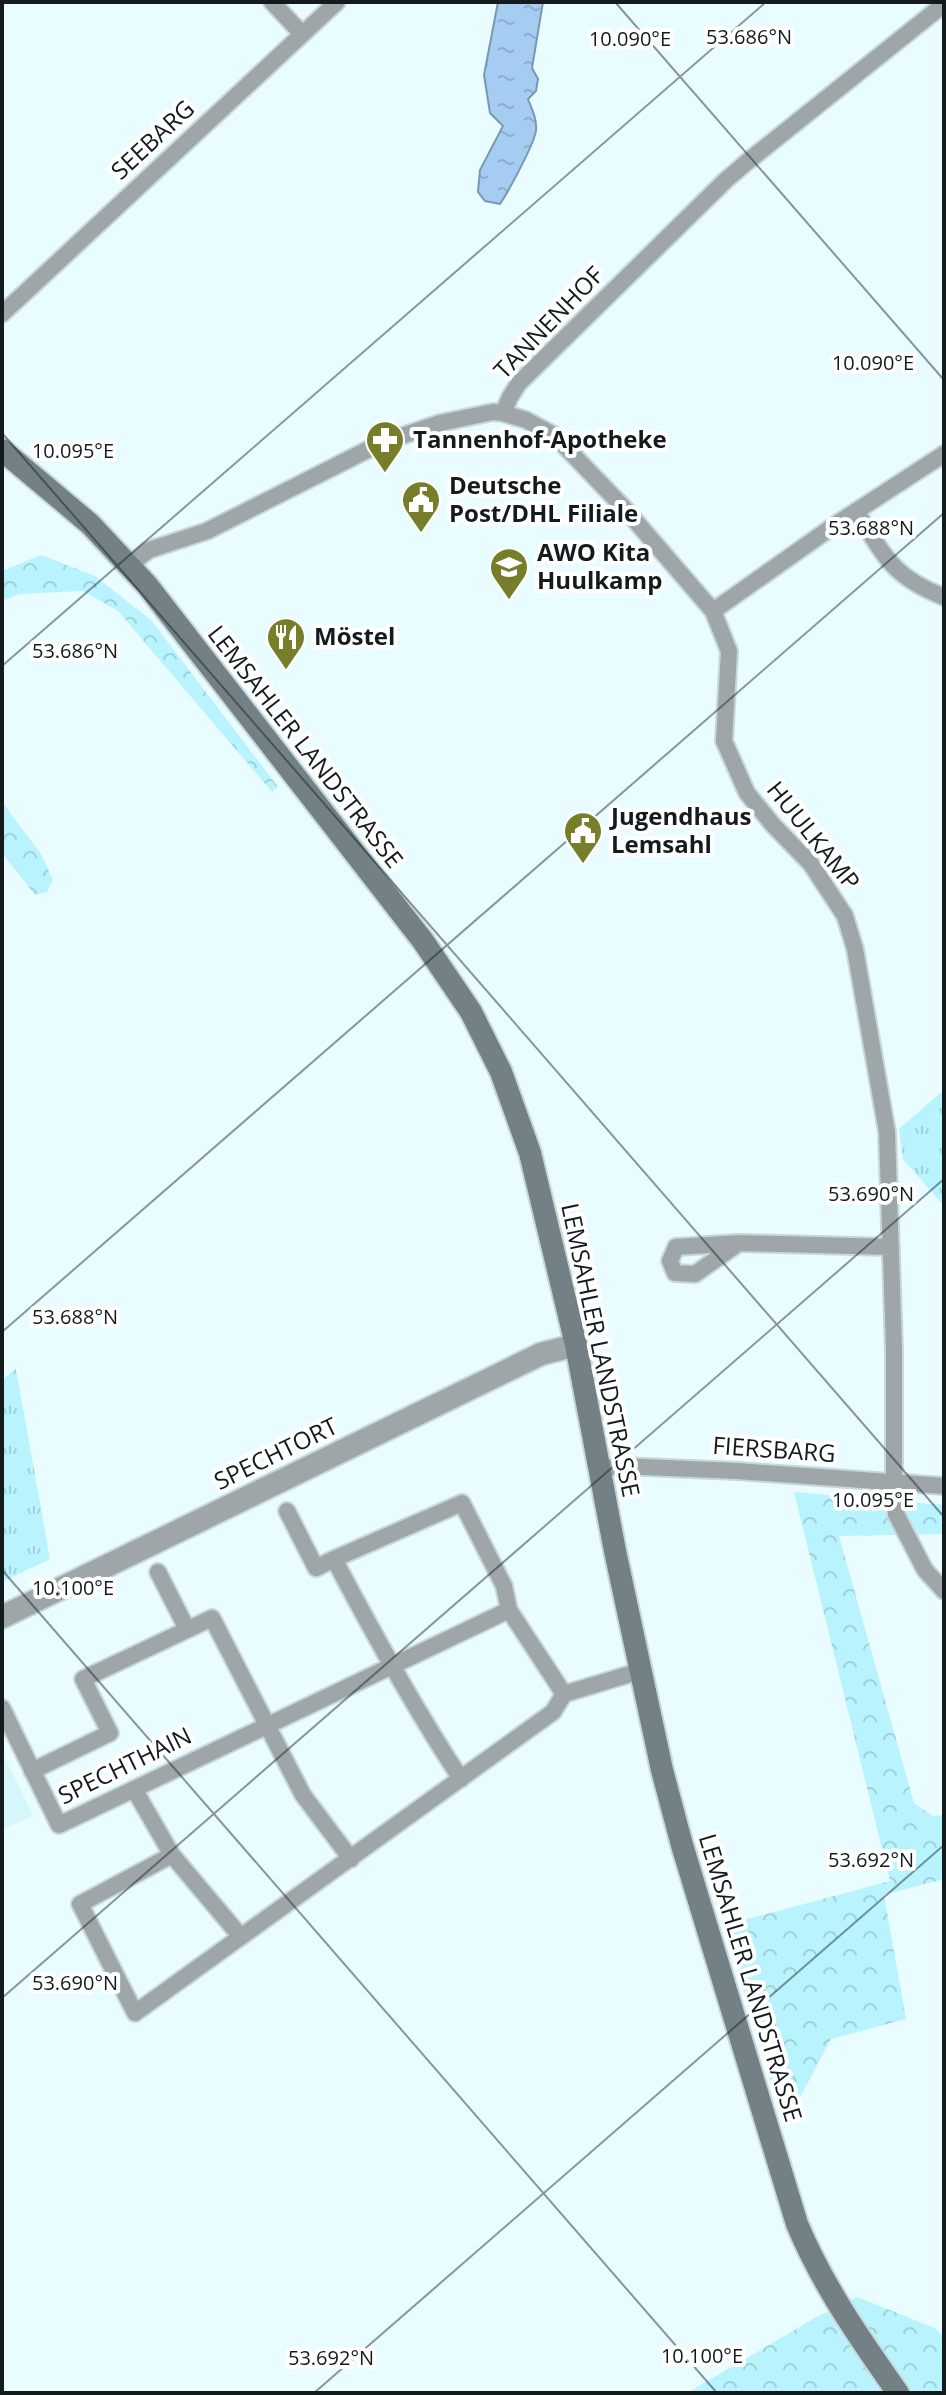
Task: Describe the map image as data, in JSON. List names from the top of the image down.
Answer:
{
  "streets": {
    "main road": ["LEMSAHLER LANDSTRASSE"],
    "street": [
      "SEEBARG",
      "TANNENHOF",
      "HUULKAMP",
      "FIERSBARG",
      "SPECHTORT",
      "SPECHTHAIN"
    ]
  },
  "crossings": [
    ["TANNENHOF", "LEMSAHLER LANDSTRASSE"],
    ["TANNENHOF", "HUULKAMP"],
    ["LEMSAHLER LANDSTRASSE", "FIERSBARG"],
    ["LEMSAHLER LANDSTRASSE", "SPECHTORT"],
    ["HUULKAMP", "FIERSBARG"]
  ],
  "places": {
    "pharmacy": ["Tannenhof-Apotheke"],
    "public building": ["Deutsche Post/DHL Filiale", "Jugendhaus Lemsahl"],
    "school or university": ["AWO Kita Huulkamp"],
    "restaurant": ["Möstel"]
  },
  "coordinates": [
    "53.686°N",
    "10.090°E",
    "10.095°E",
    "53.688°N",
    "53.690°N",
    "10.100°E",
    "53.692°N"
  ]
}
